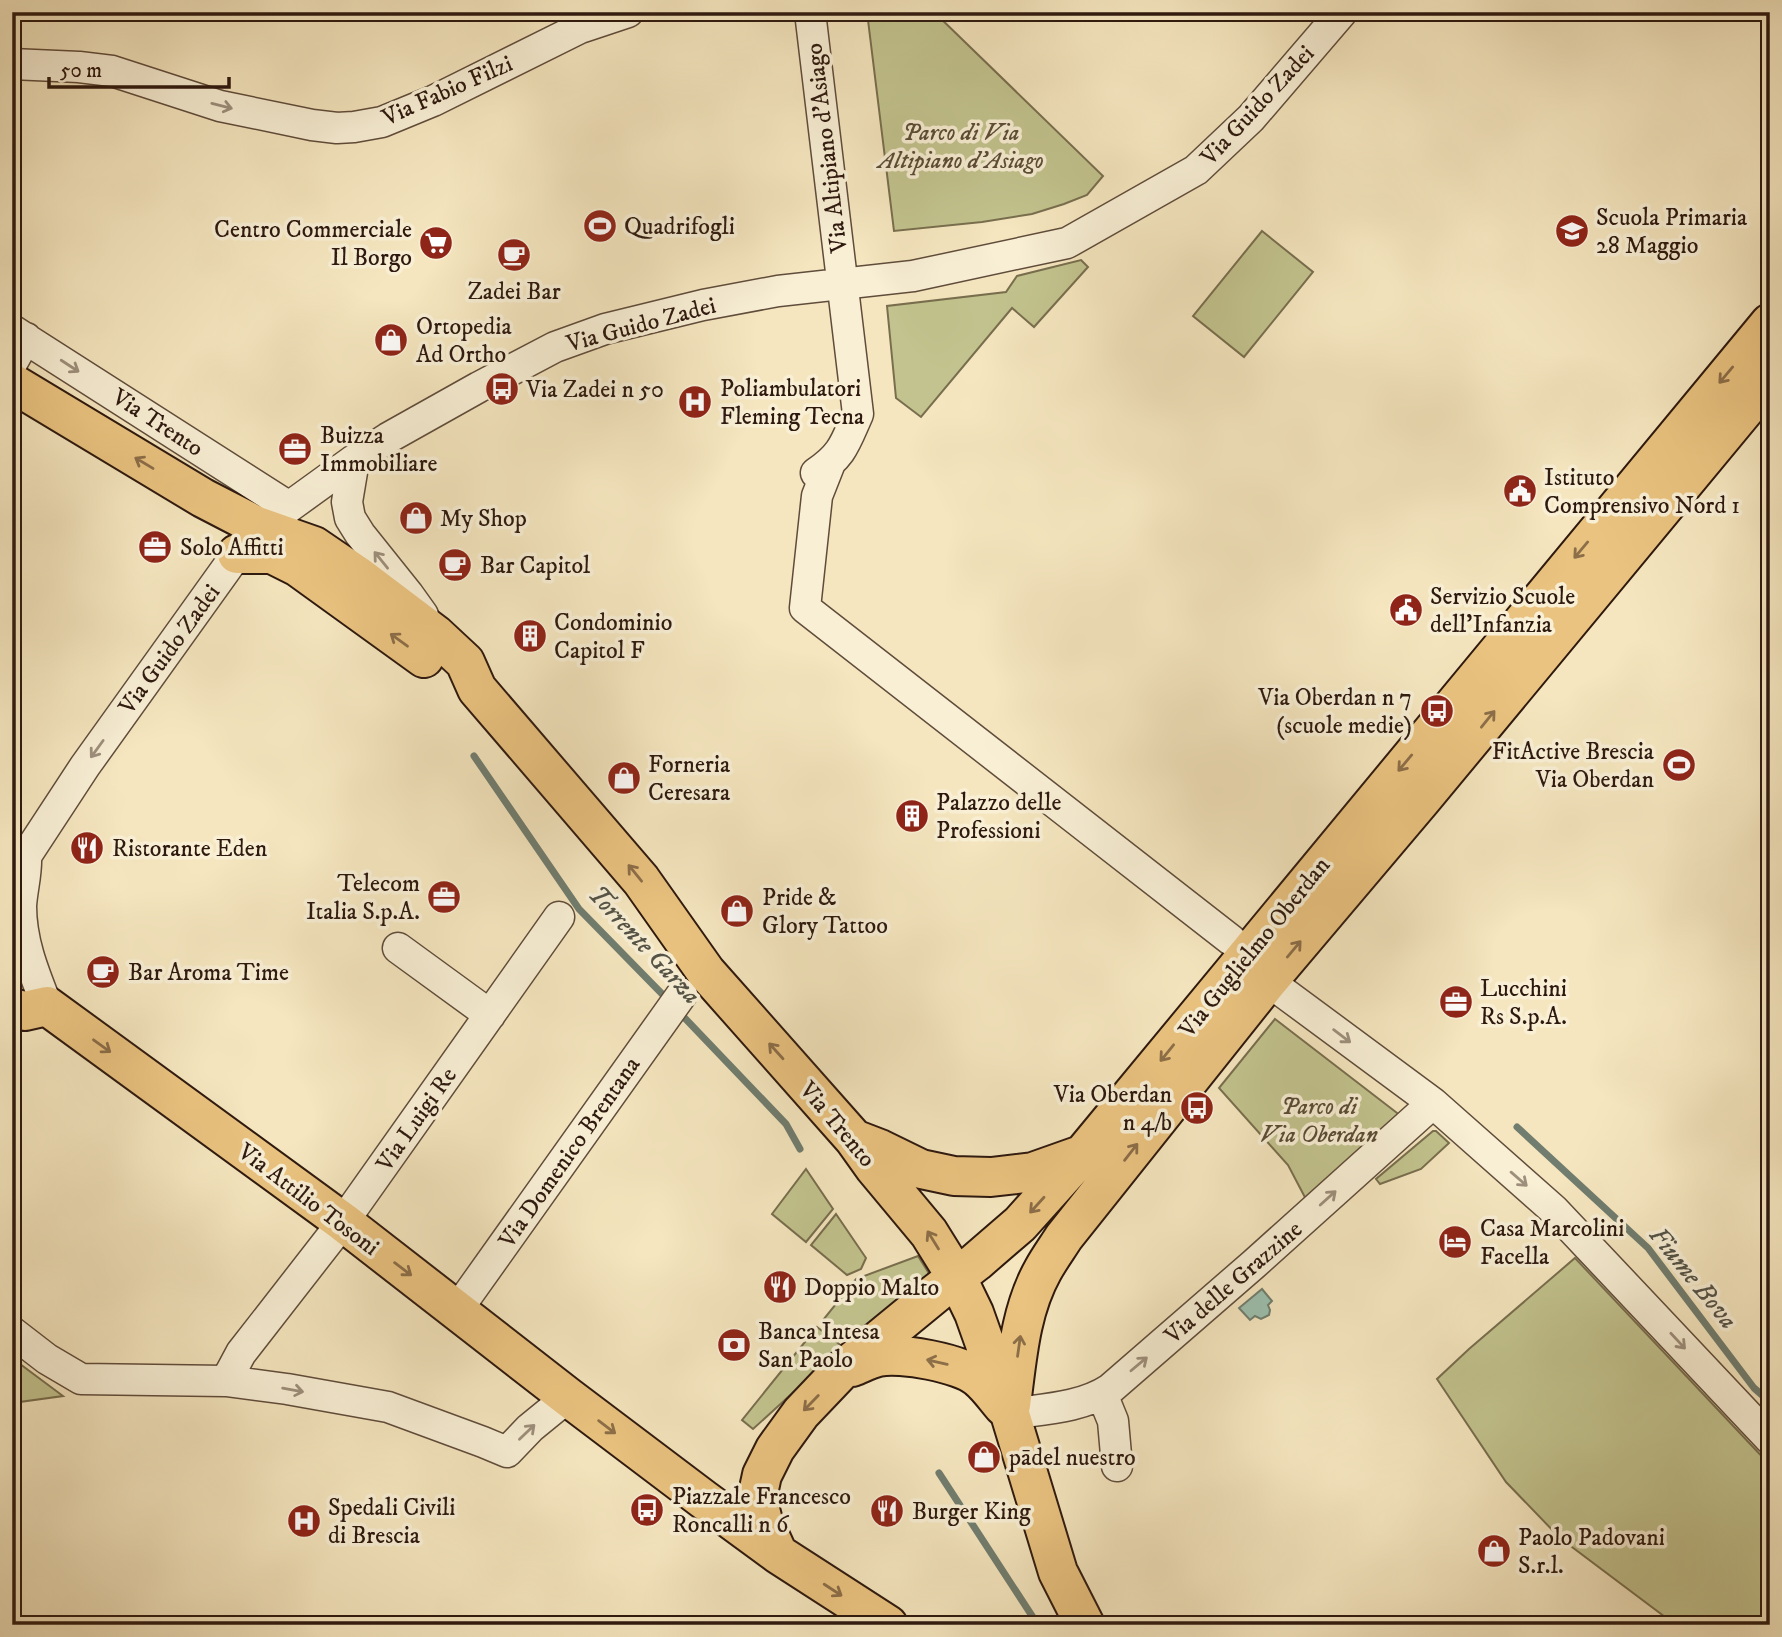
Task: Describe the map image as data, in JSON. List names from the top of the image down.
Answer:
{
  "streets": {
    "main road": ["Via Trento", "Via Guglielmo Oberdan", "Via Attilio Tosoni"],
    "street": [
      "Via Fabio Filzi",
      "Via Guido Zadei",
      "Via Altipiano d'Asiago",
      "Via Luigi Re",
      "Via Domenico Brentana",
      "Via delle Grazzine"
    ]
  },
  "crossings": [
    ["Via Guido Zadei", "Via Altipiano d'Asiago"],
    ["Via Guido Zadei", "Via Trento"],
    ["Via Trento", "Via Guglielmo Oberdan"],
    ["Via Trento", "Via delle Grazzine"],
    ["Via Guglielmo Oberdan", "Via Attilio Tosoni"],
    ["Via Guglielmo Oberdan", "Via delle Grazzine"],
    ["Via Luigi Re", "Via Attilio Tosoni"],
    ["Via Domenico Brentana", "Via Attilio Tosoni"]
  ],
  "one_way": ["Via Fabio Filzi", "Via Attilio Tosoni", "Via delle Grazzine"],
  "water": ["Torrente Garza", "Fiume Bova"],
  "parks": ["Parco di Via Altipiano d'Asiago", "Parco di Via Oberdan"],
  "places": {
    "sports": ["Quadrifogli", "FitActive Brescia Via Oberdan"],
    "school or university": ["Scuola Primaria 28 Maggio"],
    "supermarket": ["Centro Commerciale Il Borgo"],
    "cafe": ["Zadei Bar", "Bar Capitol", "Bar Aroma Time"],
    "shop": [
      "Ortopedia Ad Ortho",
      "My Shop",
      "Forneria Ceresara",
      "Pride & Glory Tattoo",
      "pādel nuestro",
      "Paolo Padovani S.r.l."
    ],
    "bus stop": [
      "Via Zadei n 50",
      "Via Oberdan n 7 (scuole medie)",
      "Via Oberdan n 4/b",
      "Piazzale Francesco Roncalli n 6"
    ],
    "hospital": ["Poliambulatori Fleming Tecna", "Spedali Civili di Brescia"],
    "office": [
      "Buizza Immobiliare",
      "Solo Affitti",
      "Telecom Italia S.p.A.",
      "Lucchini Rs S.p.A."
    ],
    "public building": ["Istituto Comprensivo Nord 1", "Servizio Scuole dell'Infanzia"],
    "building": ["Condominio Capitol F", "Palazzo delle Professioni"],
    "restaurant": ["Ristorante Eden", "Doppio Malto", "Burger King"],
    "hotel": ["Casa Marcolini Facella"],
    "bank": ["Banca Intesa San Paolo"]
  },
  "scale_bar": "50 m"
}
